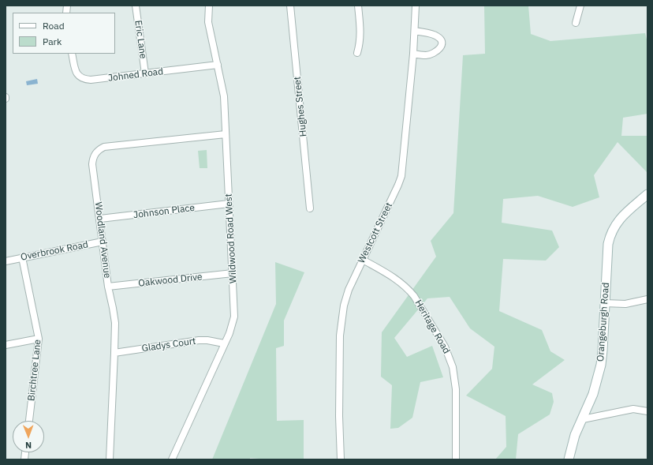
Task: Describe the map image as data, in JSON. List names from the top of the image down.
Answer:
{
  "streets": {
    "street": [
      "Eric Lane",
      "Johned Road",
      "Hughes Street",
      "Johnson Place",
      "Westcott Street",
      "Wildwood Road West",
      "Woodland Avenue",
      "Overbrook Road",
      "Oakwood Drive",
      "Orangeburgh Road",
      "Heritage Road",
      "Gladys Court",
      "Birchtree Lane"
    ]
  },
  "crossings": [
    ["Eric Lane", "Johned Road"],
    ["Johned Road", "Wildwood Road West"],
    ["Johnson Place", "Wildwood Road West"],
    ["Johnson Place", "Woodland Avenue"],
    ["Westcott Street", "Heritage Road"],
    ["Wildwood Road West", "Woodland Avenue"],
    ["Wildwood Road West", "Oakwood Drive"],
    ["Wildwood Road West", "Gladys Court"],
    ["Woodland Avenue", "Overbrook Road"],
    ["Woodland Avenue", "Oakwood Drive"],
    ["Woodland Avenue", "Gladys Court"],
    ["Overbrook Road", "Birchtree Lane"]
  ],
  "legend": ["Road", "Park"],
  "north": "bottom"
}
